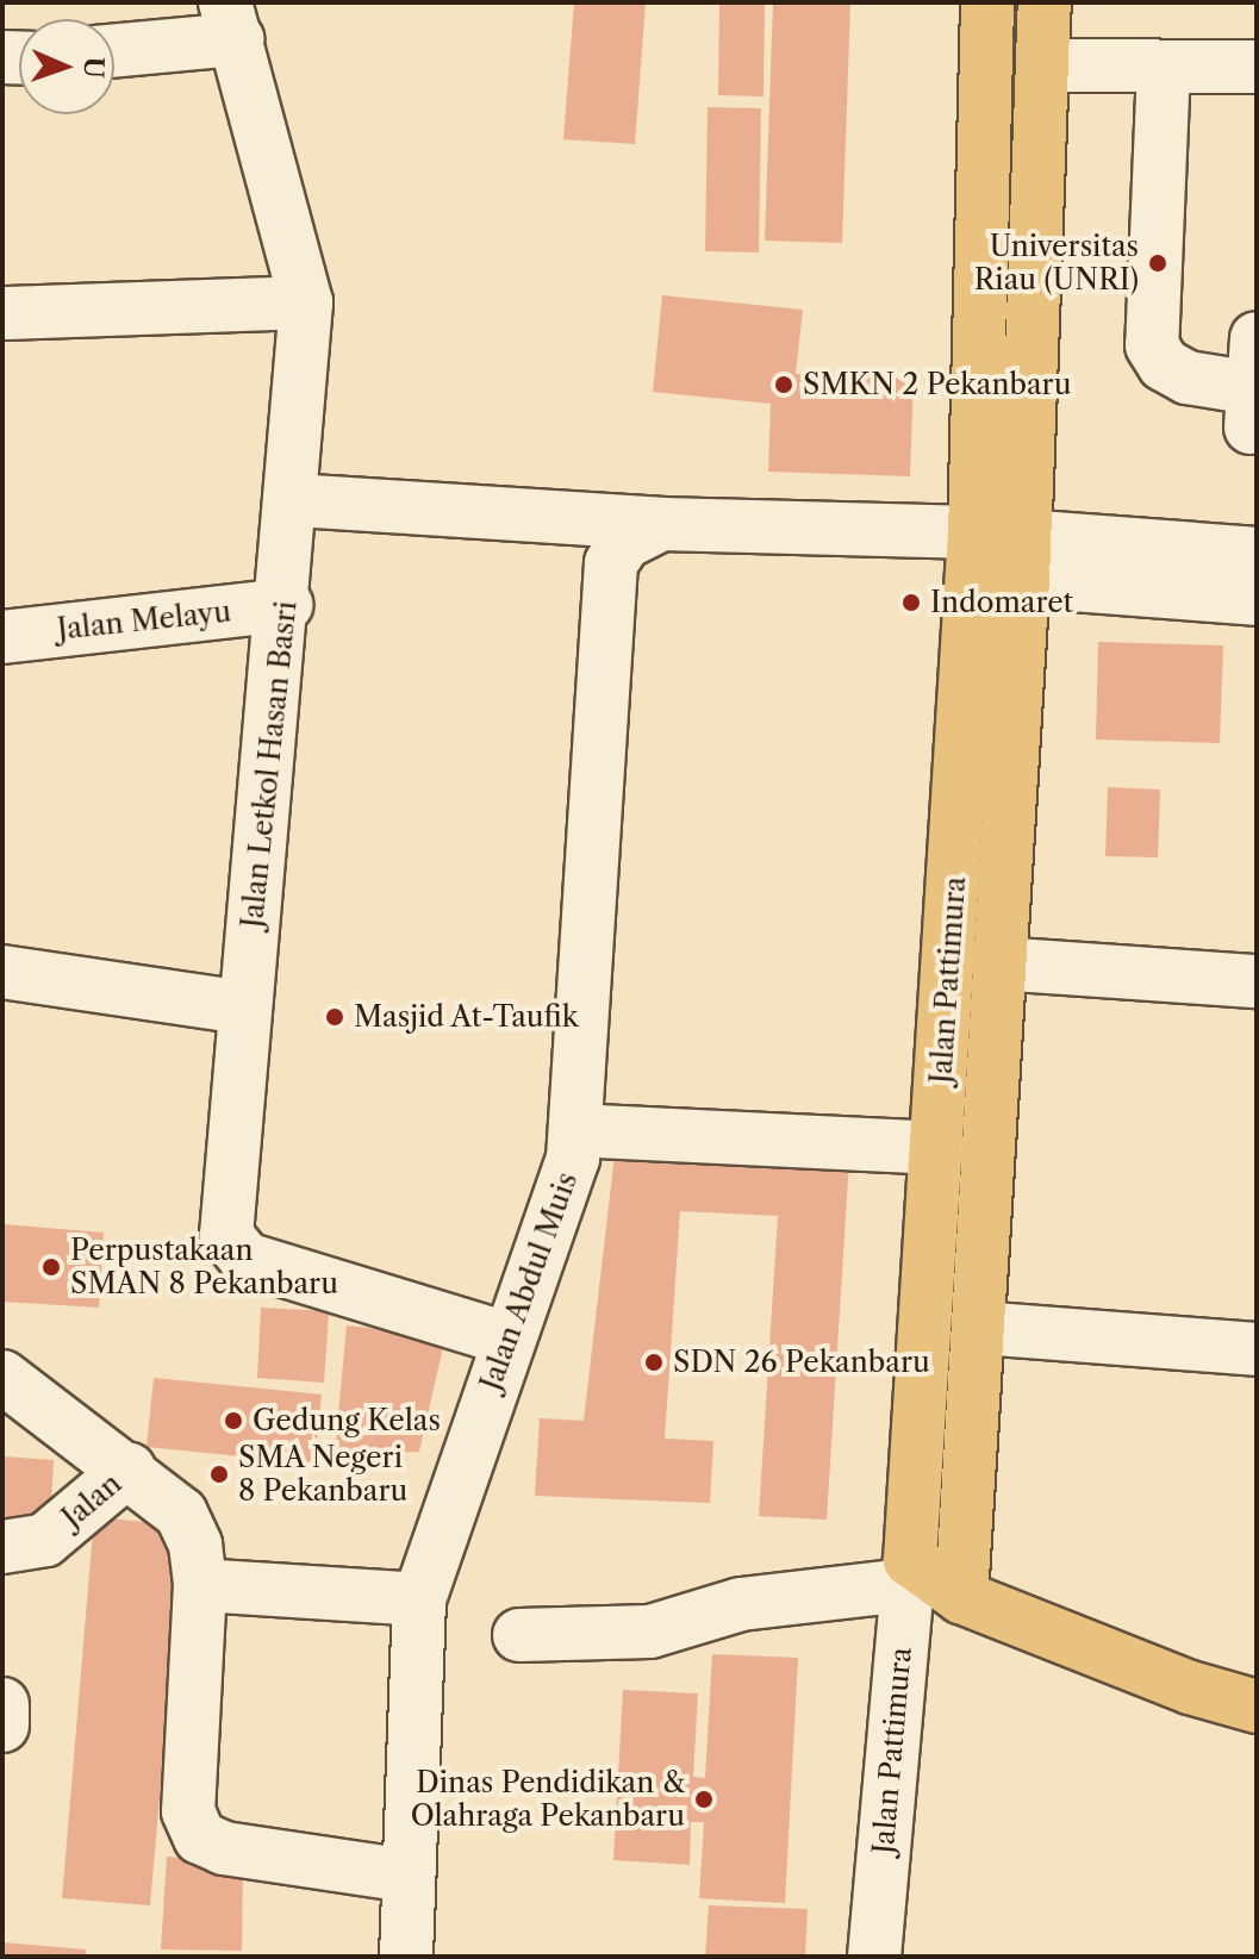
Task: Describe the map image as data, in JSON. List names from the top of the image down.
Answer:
{
  "streets": {
    "main road": ["Jalan Pattimura"],
    "street": [
      "Jalan Melayu",
      "Jalan Letkol Hasan Basri",
      "Jalan Abdul Muis",
      "Jalan"
    ]
  },
  "crossings": [
    ["Jalan Melayu", "Jalan Letkol Hasan Basri"],
    ["Jalan Letkol Hasan Basri", "Jalan Abdul Muis"]
  ],
  "places": [
    "Universitas Riau (UNRI)",
    "SMKN 2 Pekanbaru",
    "Indomaret",
    "Masjid At-Taufik",
    "Perpustakaan SMAN 8 Pekanbaru",
    "SDN 26 Pekanbaru",
    "Gedung Kelas",
    "SMA Negeri 8 Pekanbaru",
    "Dinas Pendidikan & Olahraga Pekanbaru"
  ],
  "north": "right"
}
